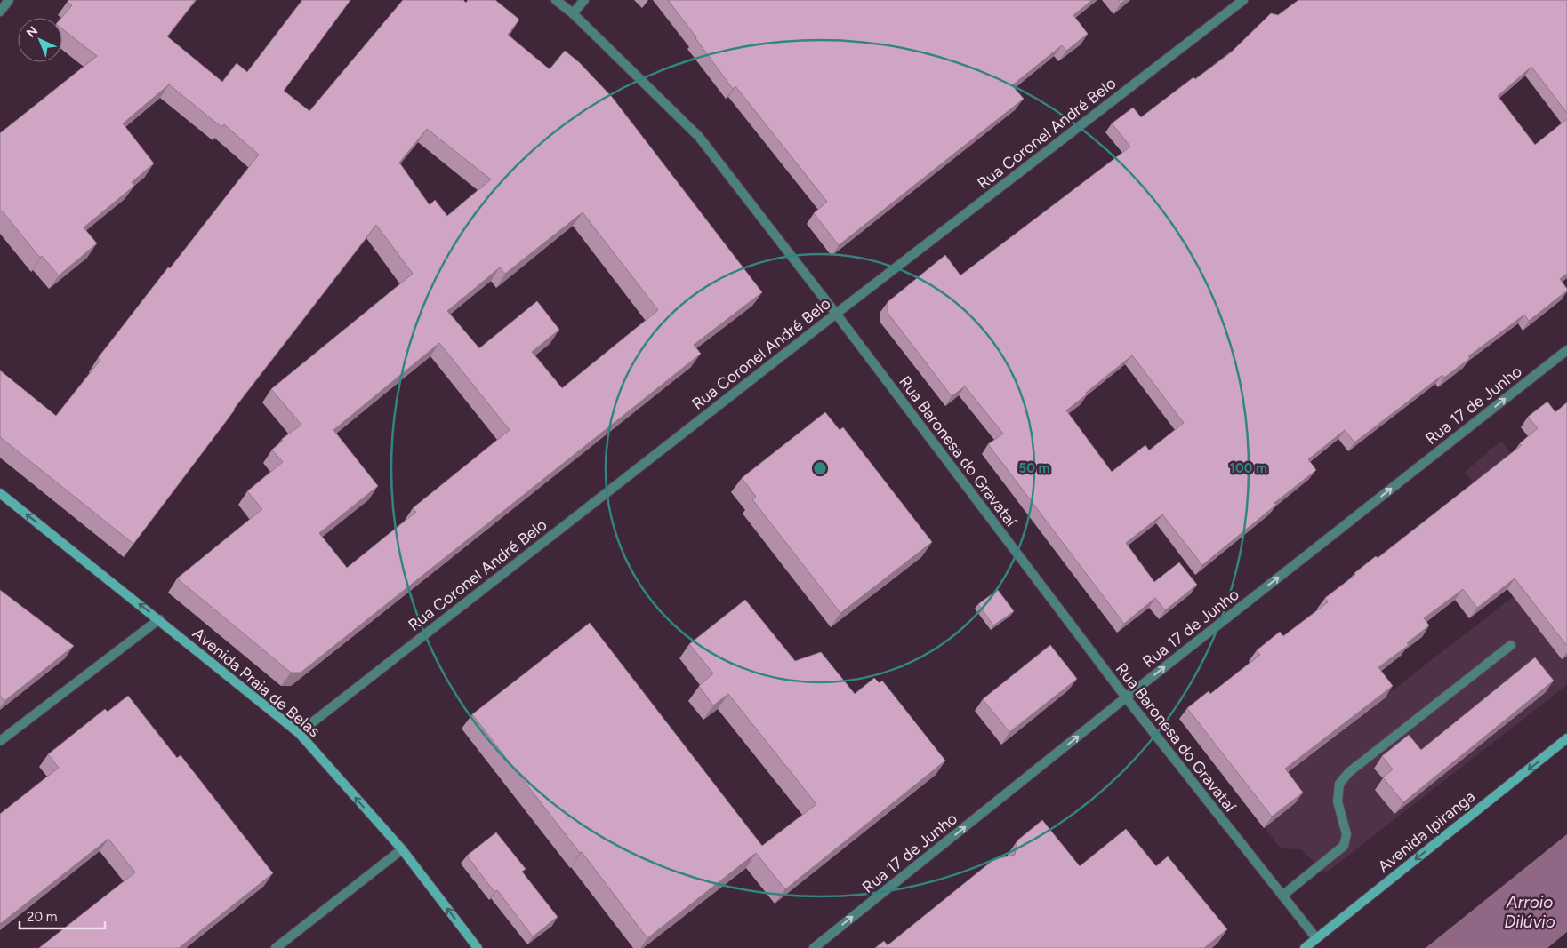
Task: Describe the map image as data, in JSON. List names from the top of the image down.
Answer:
{
  "streets": {
    "main road": ["Avenida Praia de Belas", "Avenida Ipiranga"],
    "street": ["Rua Coronel André Belo", "Rua 17 de Junho", "Rua Baronesa do Gravataí"]
  },
  "crossings": [
    ["Rua Coronel André Belo", "Rua Baronesa do Gravataí"],
    ["Rua Coronel André Belo", "Avenida Praia de Belas"],
    ["Rua 17 de Junho", "Rua Baronesa do Gravataí"],
    ["Rua Baronesa do Gravataí", "Avenida Ipiranga"]
  ],
  "one_way": ["Rua 17 de Junho", "Avenida Praia de Belas", "Avenida Ipiranga"],
  "water": ["Arroio Dilúvio"],
  "scale_bar": "20 m",
  "north": "top left",
  "rings": ["50 m", "100 m"]
}
